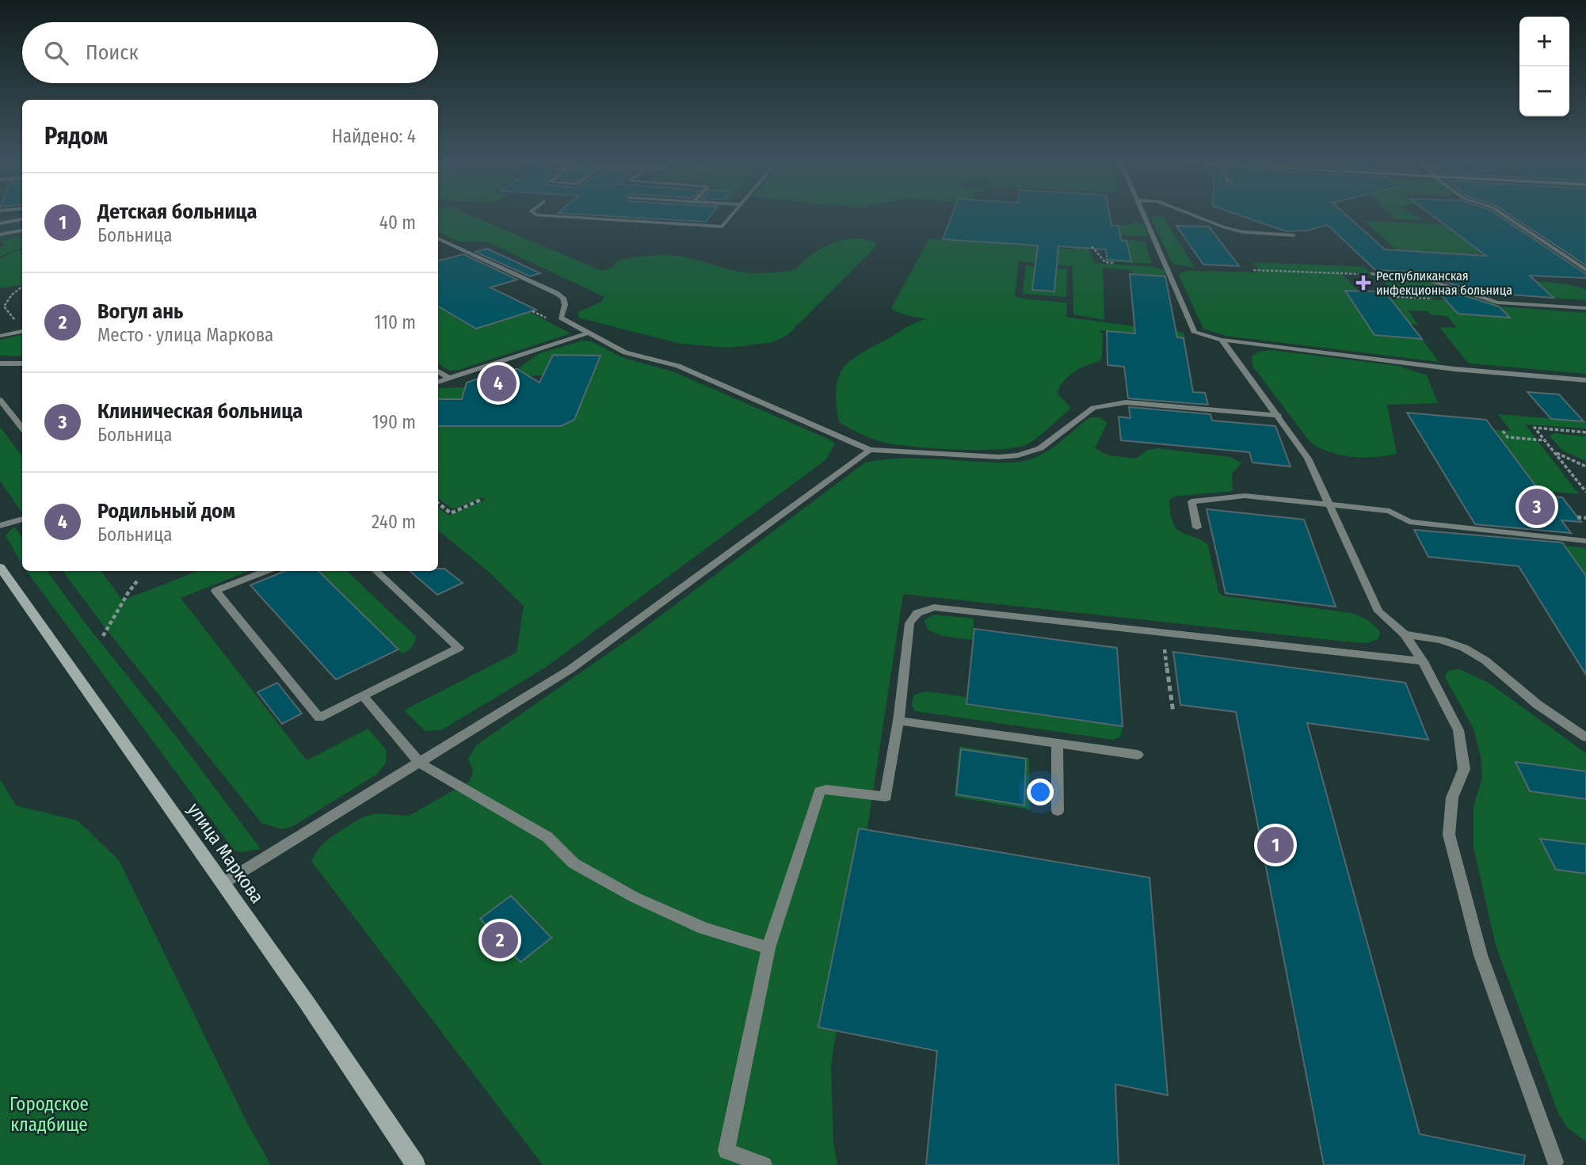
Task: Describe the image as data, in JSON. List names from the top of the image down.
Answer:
{
  "streets": {
    "street": ["улица Маркова"]
  },
  "parks": ["Городское кладбище"],
  "places": {
    "health": ["Республиканская инфекционная больница"]
  },
  "page": {
    "map_buttons": ["+", "−"],
    "search": "Поиск",
    "heading": ["Рядом", "Найдено: 4"],
    "list": [
      {
        "mark": "1",
        "name": "Детская больница",
        "note": "Больница",
        "value": "40 m"
      },
      {
        "mark": "2",
        "name": "Вогул ань",
        "note": "Место · улица Маркова",
        "value": "110 m"
      },
      {
        "mark": "3",
        "name": "Клиническая больница",
        "note": "Больница",
        "value": "190 m"
      },
      {
        "mark": "4",
        "name": "Родильный дом",
        "note": "Больница",
        "value": "240 m"
      }
    ],
    "pins": [
      "4",
      "3",
      "1",
      "2"
    ]
  }
}
